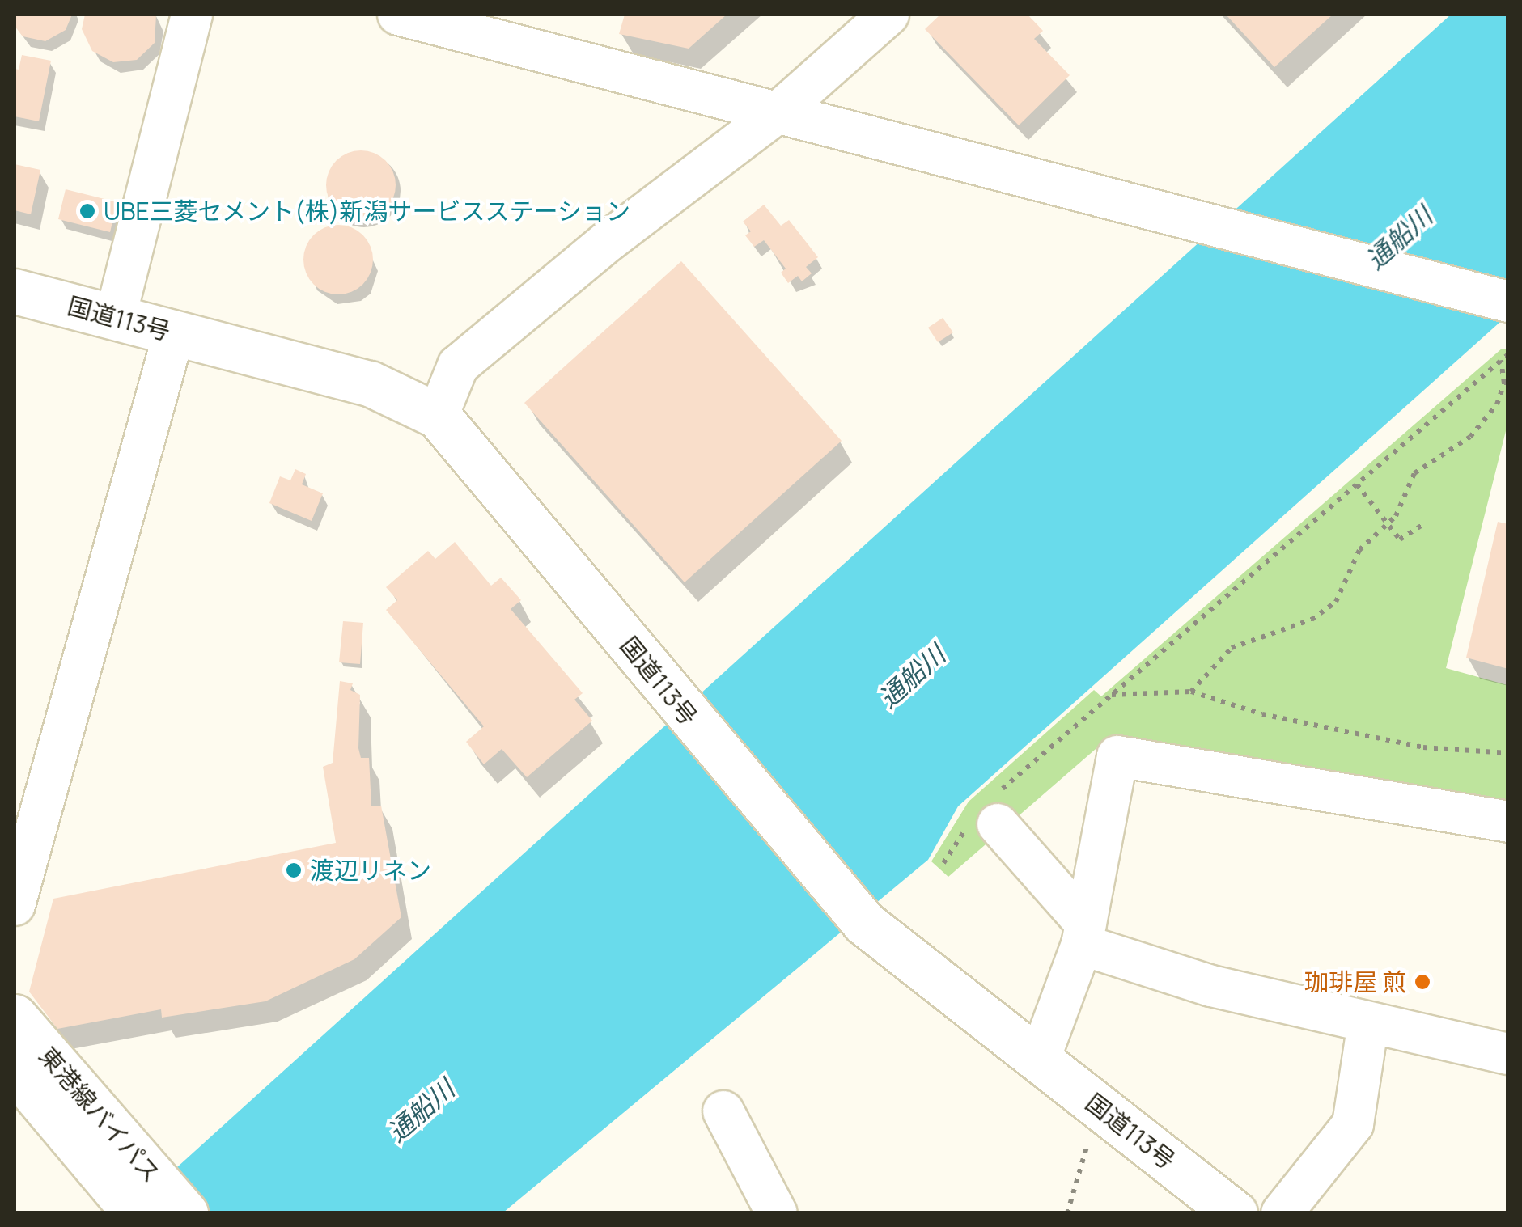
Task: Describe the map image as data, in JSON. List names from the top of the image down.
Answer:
{
  "streets": {
    "highway": ["国道113号", "東港線バイパス"]
  },
  "water": ["通船川"],
  "places": ["UBE三菱セメント(株)新潟サービスステーション", "渡辺リネン", "珈琲屋 煎"]
}
